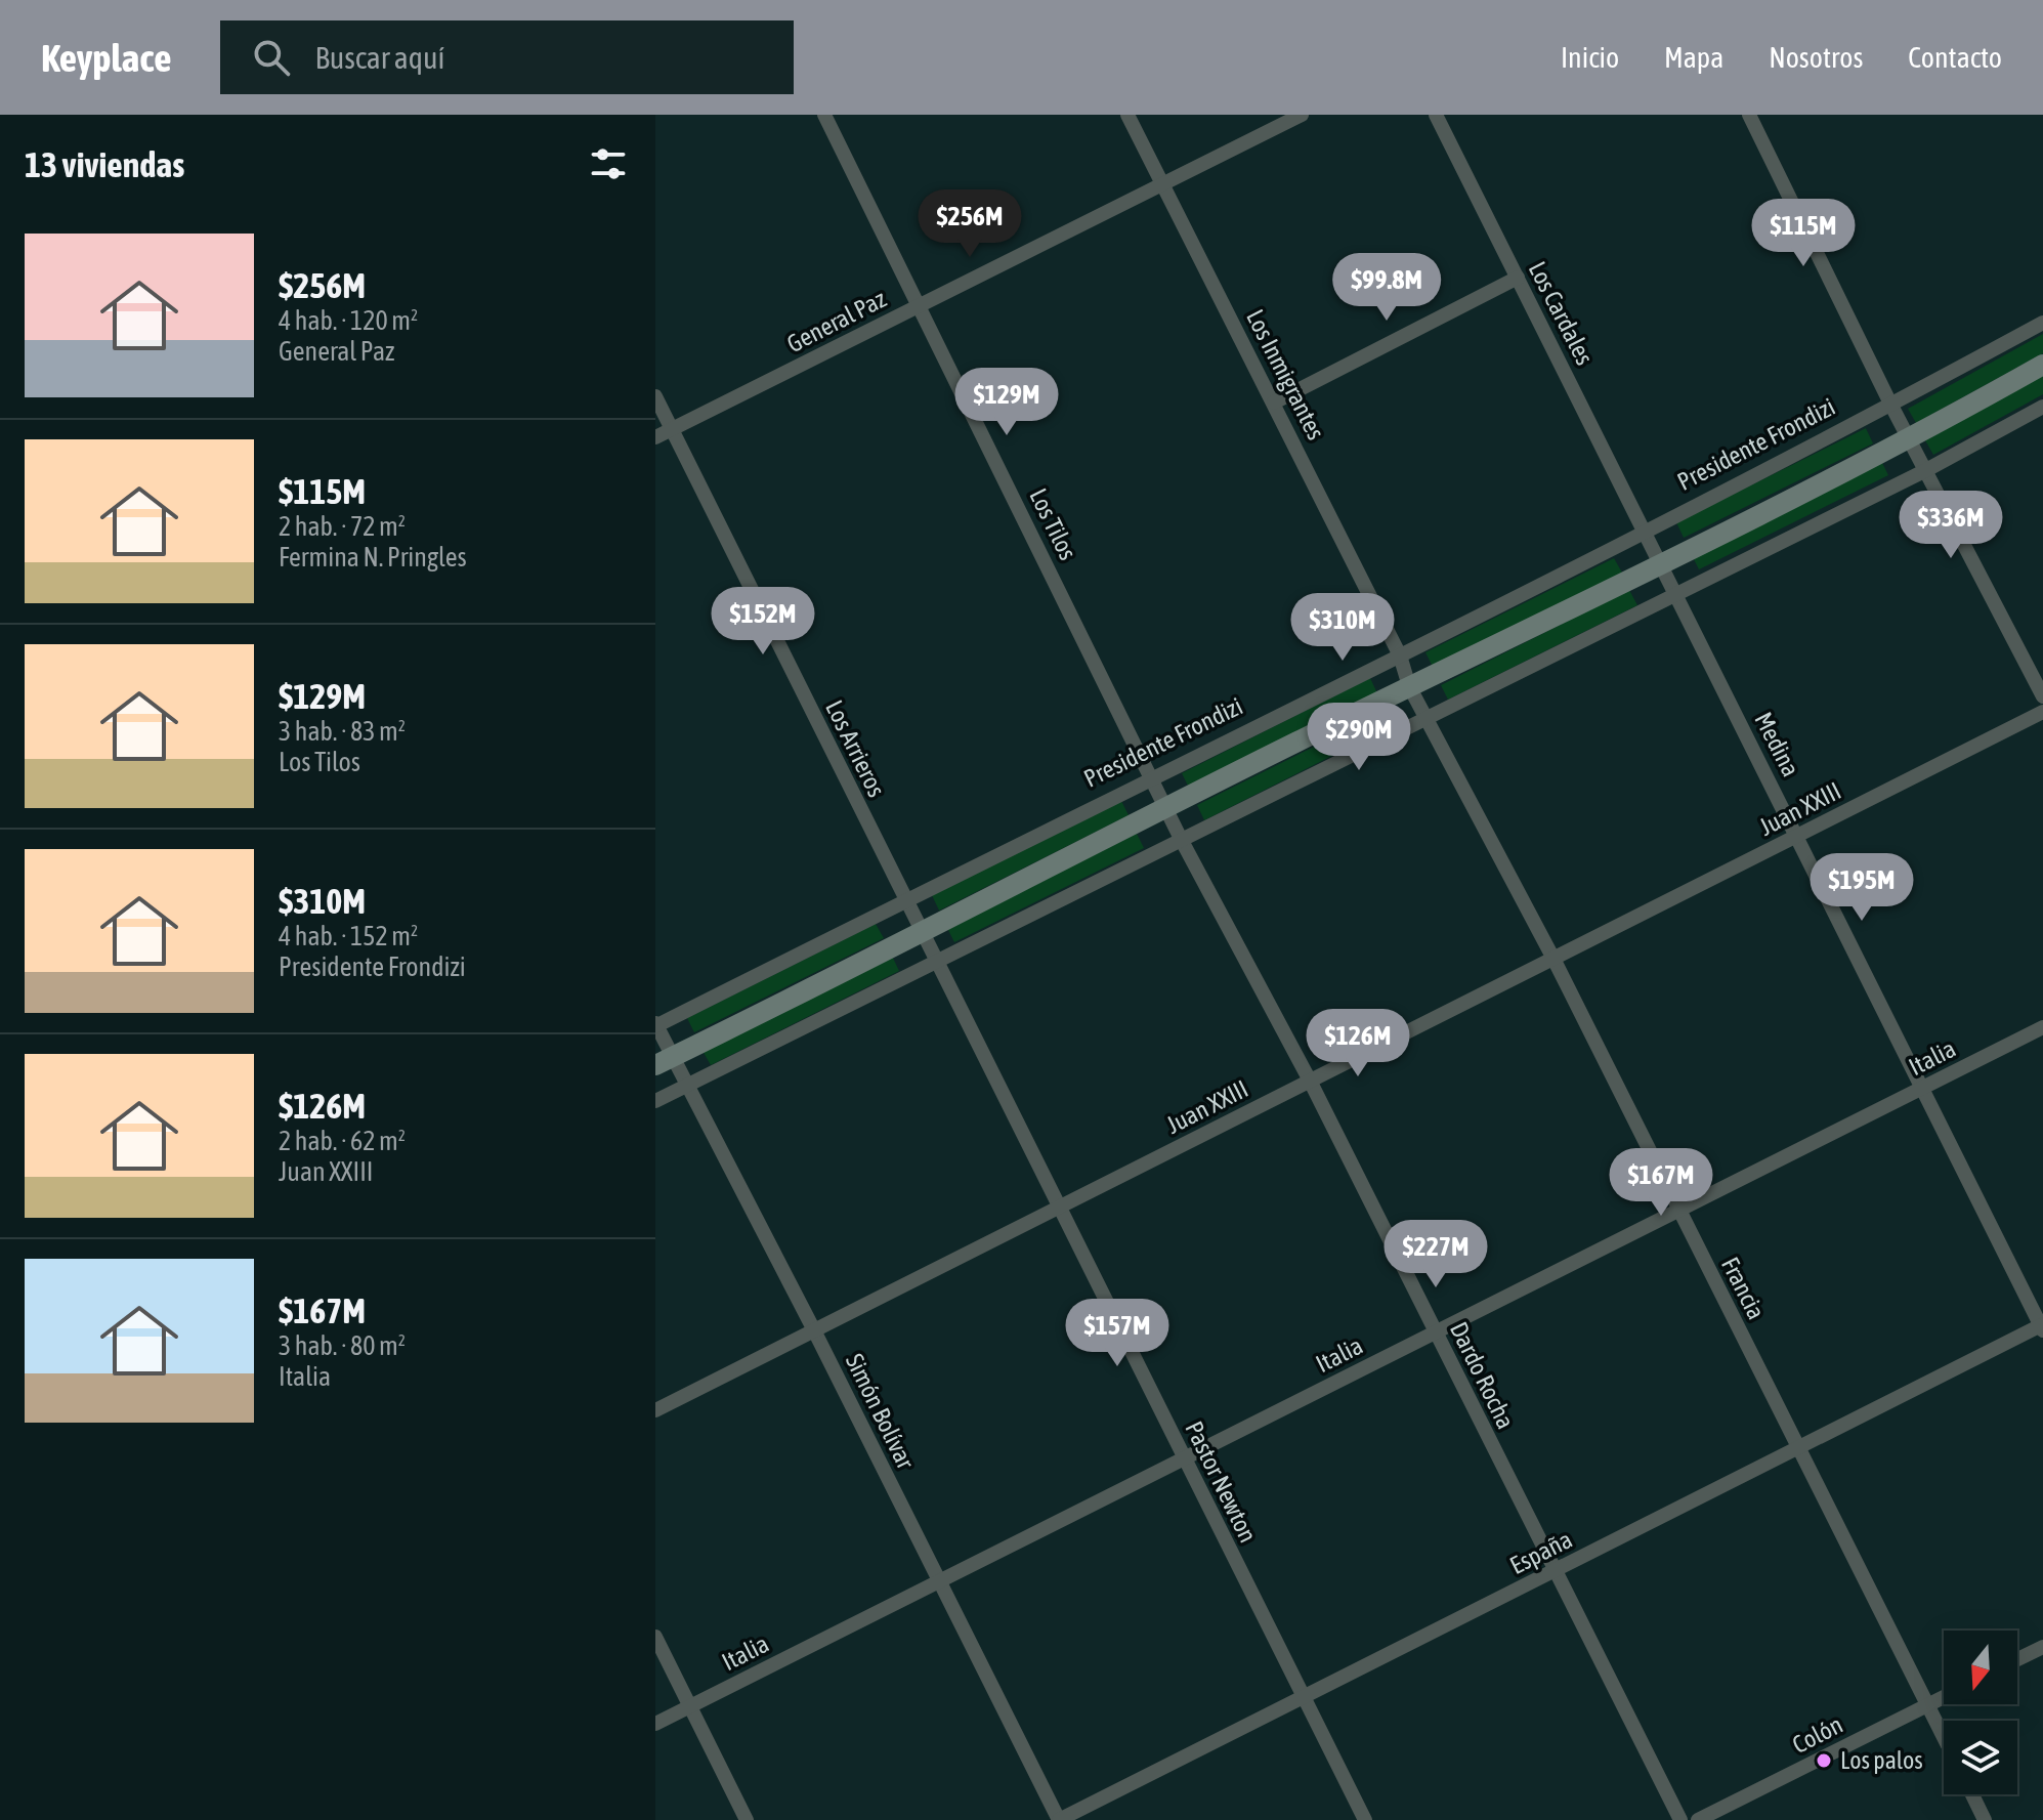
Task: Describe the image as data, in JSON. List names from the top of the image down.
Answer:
{
  "streets": {
    "street": [
      "Los Cardales",
      "General Paz",
      "Los Inmigrantes",
      "Presidente Frondizi",
      "Los Tilos",
      "Medina",
      "Los Arrieros",
      "Juan XXIII",
      "Italia",
      "Francia",
      "Dardo Rocha",
      "Simón Bolívar",
      "Pastor Newton",
      "España",
      "Colón"
    ]
  },
  "crossings": [
    ["Los Cardales", "Presidente Frondizi"],
    ["Los Cardales", "Medina"],
    ["General Paz", "Los Inmigrantes"],
    ["General Paz", "Los Tilos"],
    ["General Paz", "Los Arrieros"],
    ["Los Inmigrantes", "Presidente Frondizi"],
    ["Los Inmigrantes", "Francia"],
    ["Presidente Frondizi", "Los Tilos"],
    ["Presidente Frondizi", "Medina"],
    ["Presidente Frondizi", "Los Arrieros"],
    ["Presidente Frondizi", "Francia"],
    ["Presidente Frondizi", "Dardo Rocha"],
    ["Presidente Frondizi", "Simón Bolívar"],
    ["Presidente Frondizi", "Pastor Newton"],
    ["Los Tilos", "Dardo Rocha"],
    ["Medina", "Juan XXIII"],
    ["Medina", "Italia"],
    ["Medina", "España"],
    ["Los Arrieros", "Pastor Newton"],
    ["Juan XXIII", "Francia"],
    ["Juan XXIII", "Dardo Rocha"],
    ["Juan XXIII", "Simón Bolívar"],
    ["Juan XXIII", "Pastor Newton"],
    ["Italia", "Francia"],
    ["Italia", "Dardo Rocha"],
    ["Italia", "Simón Bolívar"],
    ["Italia", "Pastor Newton"],
    ["Francia", "España"],
    ["Francia", "Colón"],
    ["Dardo Rocha", "España"],
    ["Simón Bolívar", "España"],
    ["Pastor Newton", "España"]
  ],
  "places": ["Los palos"],
  "north": "bottom",
  "page": {
    "header": "Keyplace",
    "search": "Buscar aquí",
    "nav": [
      "Inicio",
      "Mapa",
      "Nosotros",
      "Contacto"
    ],
    "heading": "13 viviendas",
    "price": [
      "$256M",
      "$115M",
      "$99.8M",
      "$129M",
      "$336M",
      "$152M",
      "$310M",
      "$290M",
      "$195M",
      "$126M",
      "$167M",
      "$227M",
      "$157M"
    ],
    "list": [
      {
        "name": "$256M",
        "note": "4 hab. · 120 m² · General Paz"
      },
      {
        "name": "$115M",
        "note": "2 hab. · 72 m² · Fermina N. Pringles"
      },
      {
        "name": "$129M",
        "note": "3 hab. · 83 m² · Los Tilos"
      },
      {
        "name": "$310M",
        "note": "4 hab. · 152 m² · Presidente Frondizi"
      },
      {
        "name": "$126M",
        "note": "2 hab. · 62 m² · Juan XXIII"
      },
      {
        "name": "$167M",
        "note": "3 hab. · 80 m² · Italia"
      }
    ]
  }
}
